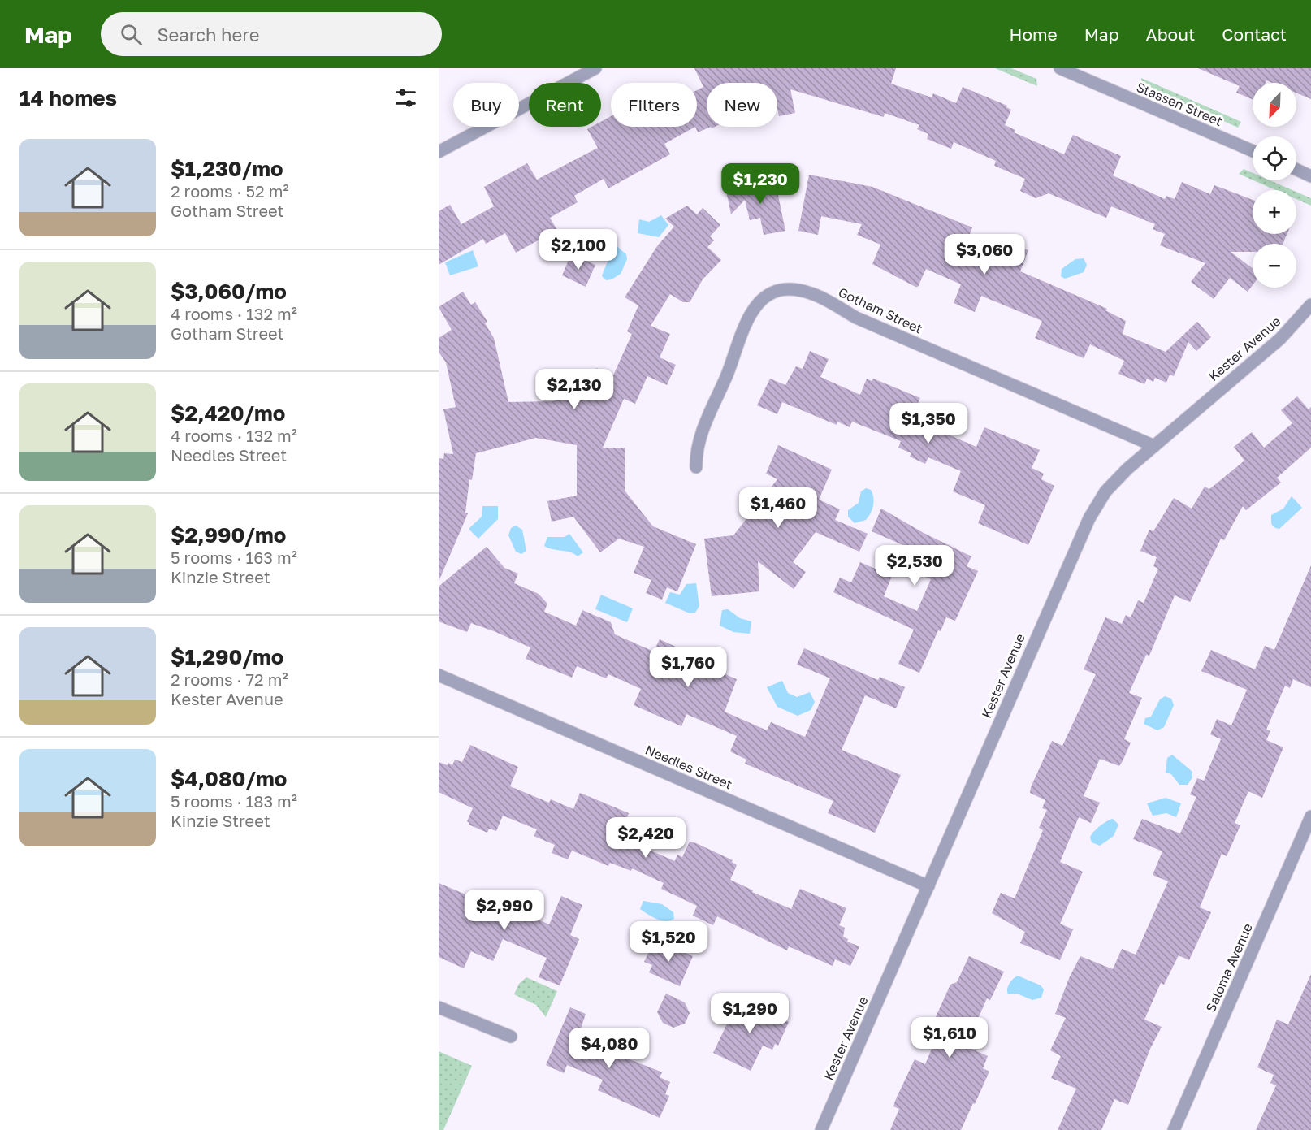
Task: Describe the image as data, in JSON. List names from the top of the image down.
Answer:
{
  "streets": {
    "street": [
      "Stassen Street",
      "Gotham Street",
      "Kester Avenue",
      "Needles Street",
      "Saloma Avenue"
    ]
  },
  "crossings": [
    ["Gotham Street", "Kester Avenue"],
    ["Kester Avenue", "Needles Street"]
  ],
  "north": "bottom left",
  "page": {
    "header": "Map",
    "search": "Search here",
    "nav": [
      "Home",
      "Map",
      "About",
      "Contact"
    ],
    "heading": "14 homes",
    "map_buttons": ["+", "−"],
    "chip": [
      "Buy",
      "Rent",
      "Filters",
      "New"
    ],
    "list": [
      {
        "name": "$1,230/mo",
        "note": "2 rooms · 52 m² · Gotham Street"
      },
      {
        "name": "$3,060/mo",
        "note": "4 rooms · 132 m² · Gotham Street"
      },
      {
        "name": "$2,420/mo",
        "note": "4 rooms · 132 m² · Needles Street"
      },
      {
        "name": "$2,990/mo",
        "note": "5 rooms · 163 m² · Kinzie Street"
      },
      {
        "name": "$1,290/mo",
        "note": "2 rooms · 72 m² · Kester Avenue"
      },
      {
        "name": "$4,080/mo",
        "note": "5 rooms · 183 m² · Kinzie Street"
      }
    ],
    "price": [
      "$1,230",
      "$2,100",
      "$3,060",
      "$2,130",
      "$1,350",
      "$1,460",
      "$2,530",
      "$1,760",
      "$2,420",
      "$2,990",
      "$1,520",
      "$1,290",
      "$1,610",
      "$4,080"
    ]
  }
}
